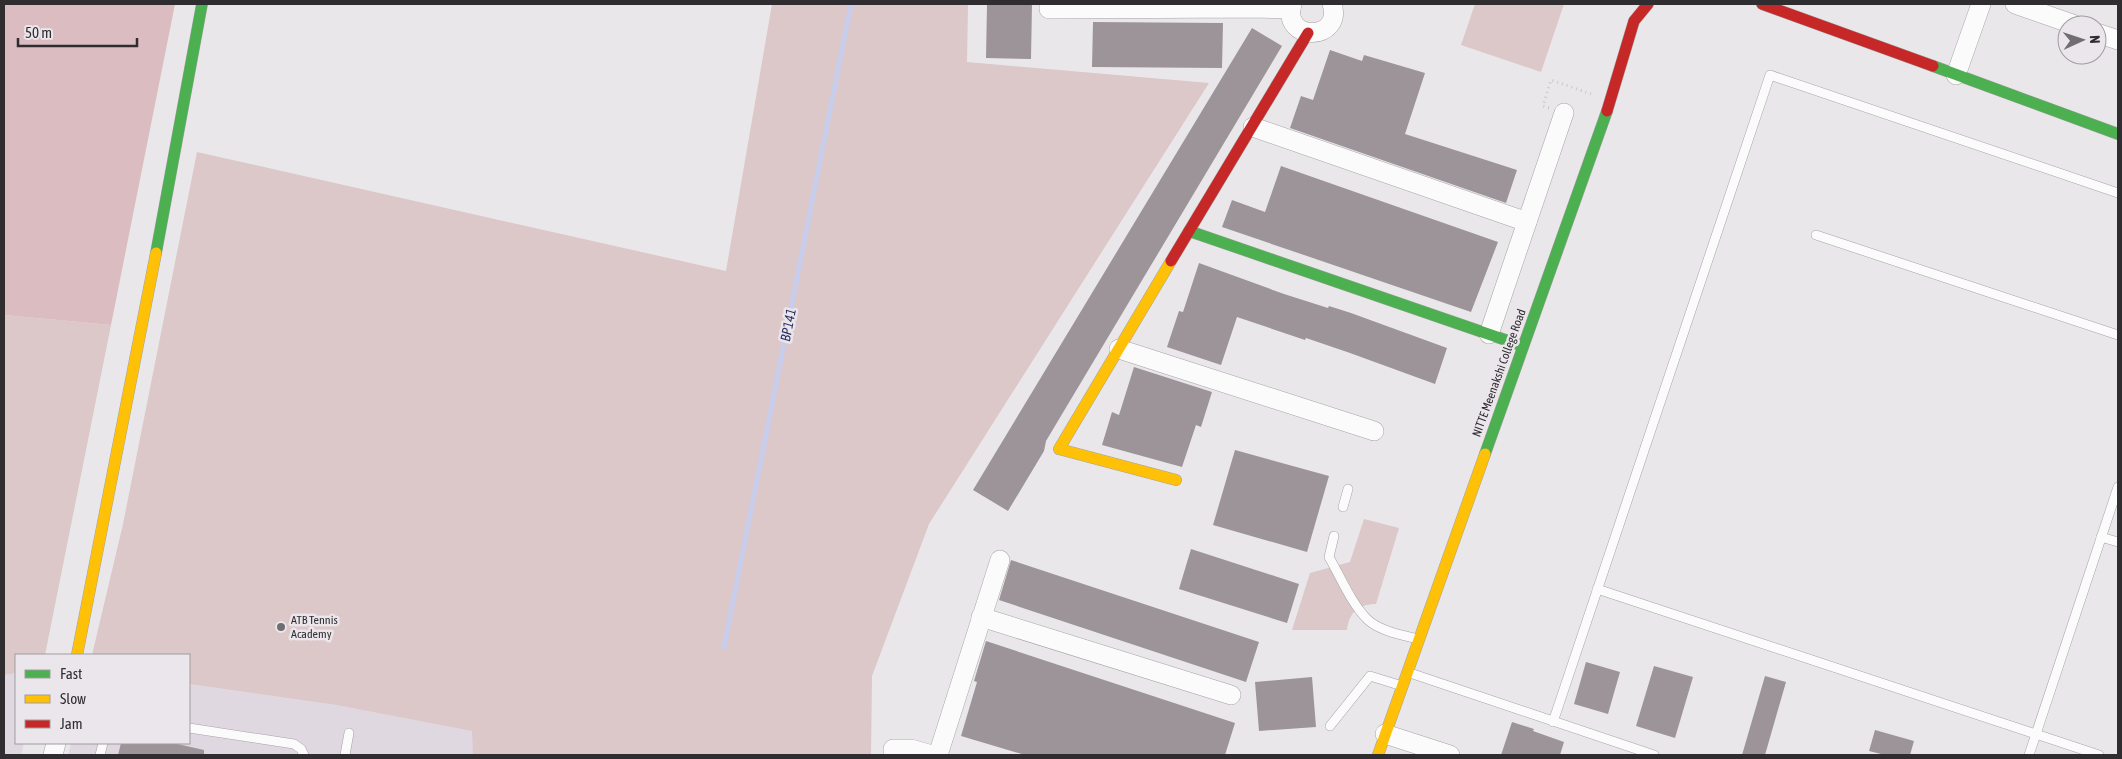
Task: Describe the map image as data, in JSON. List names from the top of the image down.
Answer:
{
  "streets": {
    "street": ["NITTE Meenakshi College Road"]
  },
  "water": ["BP141"],
  "places": ["ATB Tennis Academy"],
  "legend": ["Fast", "Slow", "Jam"],
  "scale_bar": "50 m",
  "north": "right"
}
